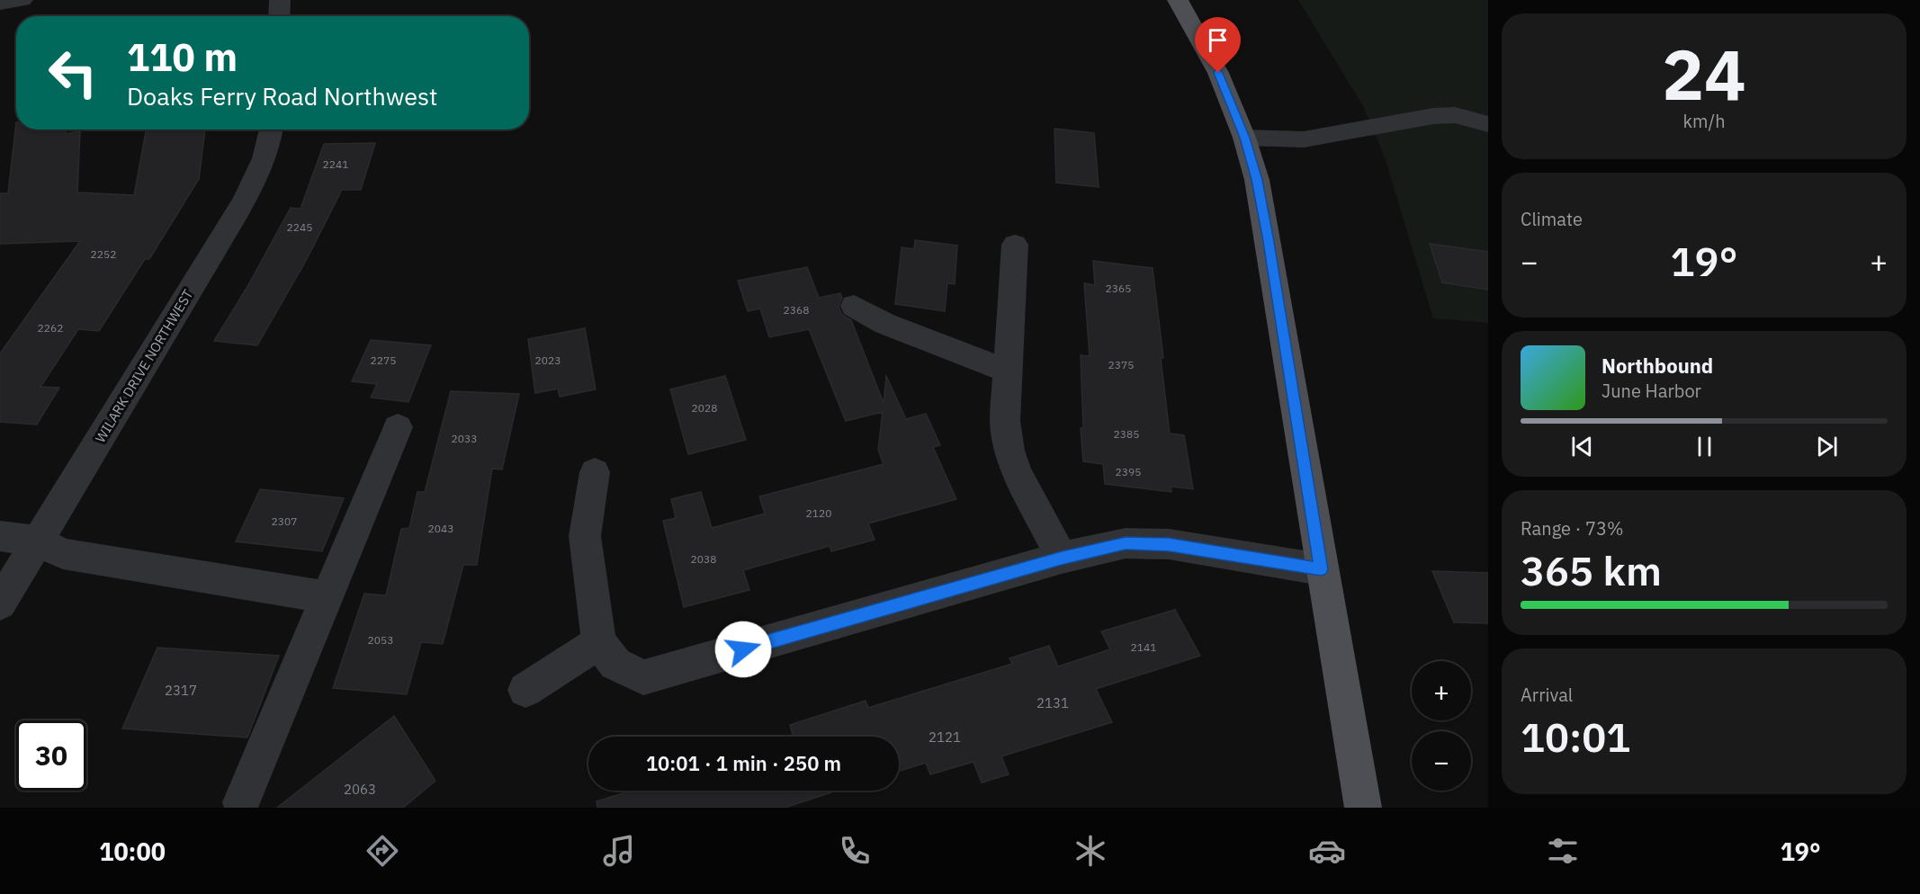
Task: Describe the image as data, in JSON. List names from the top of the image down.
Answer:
{
  "streets": {
    "street": ["WILARK DRIVE NORTHWEST"]
  },
  "house_numbers": [
    "2241",
    "2245",
    "2252",
    "2365",
    "2368",
    "2262",
    "2275",
    "2023",
    "2375",
    "2028",
    "2385",
    "2033",
    "2395",
    "2120",
    "2307",
    "2043",
    "2038",
    "2053",
    "2141",
    "2317",
    "2131",
    "2121",
    "2063"
  ],
  "page": {
    "tile": [
      ["24", "km/h"],
      "Climate",
      ["Range · 73%", "365 km"],
      ["Arrival", "10:01"]
    ],
    "turn": ["110 m", "Doaks Ferry Road Northwest"],
    "heat": ["−", "19°", "+"],
    "song": ["Northbound", "June Harbor"],
    "map_buttons": ["+", "−"],
    "limit": "30",
    "trip": "10:01 · 1 min · 250 m",
    "tabs": ["10:00", "19°"]
  }
}
